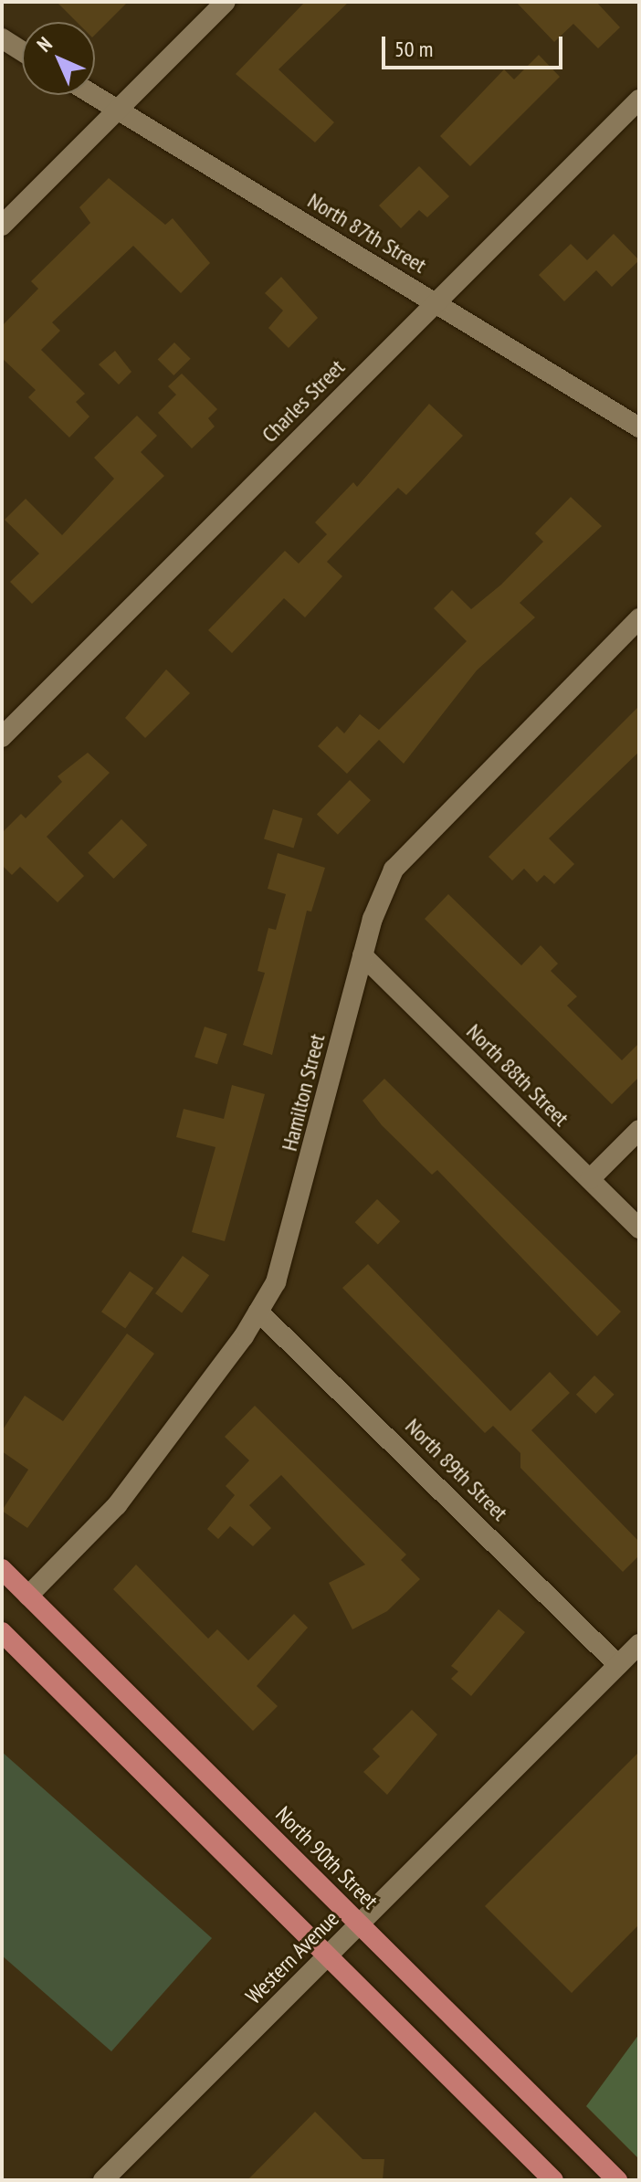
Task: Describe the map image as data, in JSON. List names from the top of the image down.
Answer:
{
  "streets": {
    "main road": ["North 90th Street"],
    "street": [
      "North 87th Street",
      "Charles Street",
      "North 88th Street",
      "Hamilton Street",
      "North 89th Street",
      "Western Avenue"
    ]
  },
  "crossings": [
    ["North 87th Street", "Charles Street"],
    ["North 88th Street", "Hamilton Street"],
    ["Hamilton Street", "North 89th Street"],
    ["Hamilton Street", "North 90th Street"],
    ["North 89th Street", "Western Avenue"],
    ["North 90th Street", "Western Avenue"]
  ],
  "scale_bar": "50 m",
  "north": "top left"
}
